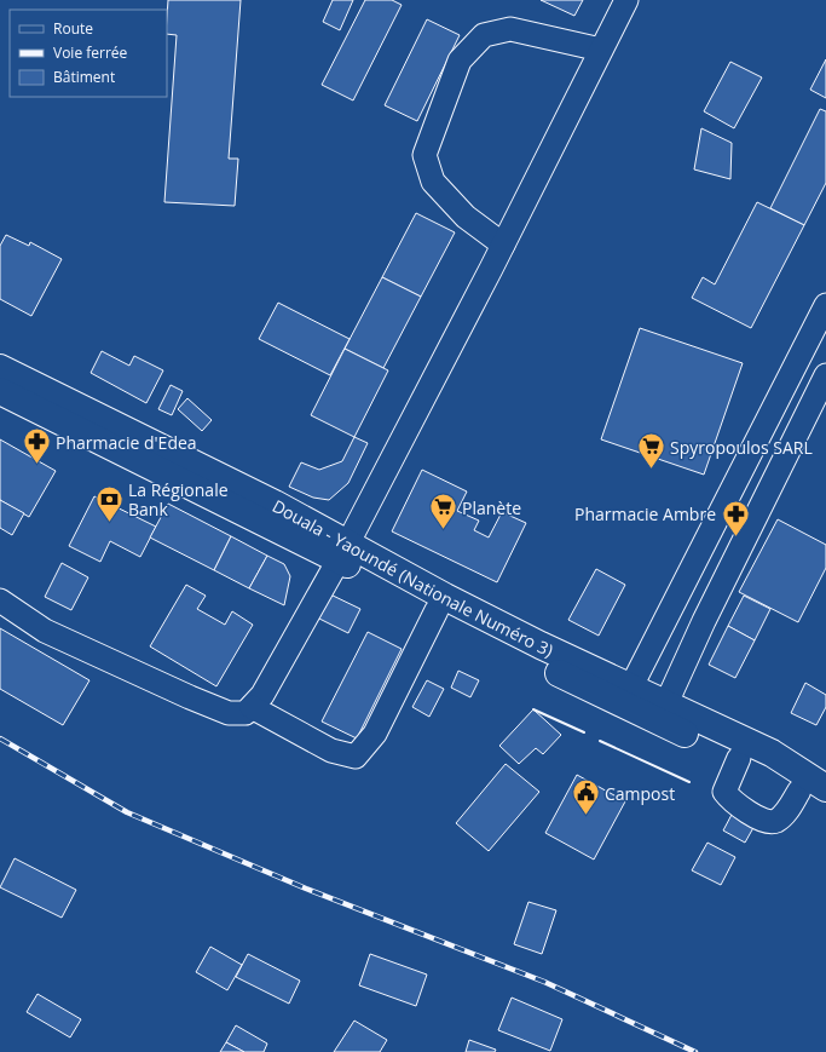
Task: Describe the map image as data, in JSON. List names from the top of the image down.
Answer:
{
  "streets": {
    "highway": ["Douala - Yaoundé (Nationale Numéro 3)"]
  },
  "places": {
    "pharmacy": ["Pharmacie d'Edea", "Pharmacie Ambre"],
    "supermarket": ["Spyropoulos SARL", "Planète"],
    "bank": ["La Régionale Bank"],
    "public building": ["Campost"]
  },
  "legend": ["Route", "Voie ferrée", "Bâtiment"]
}
